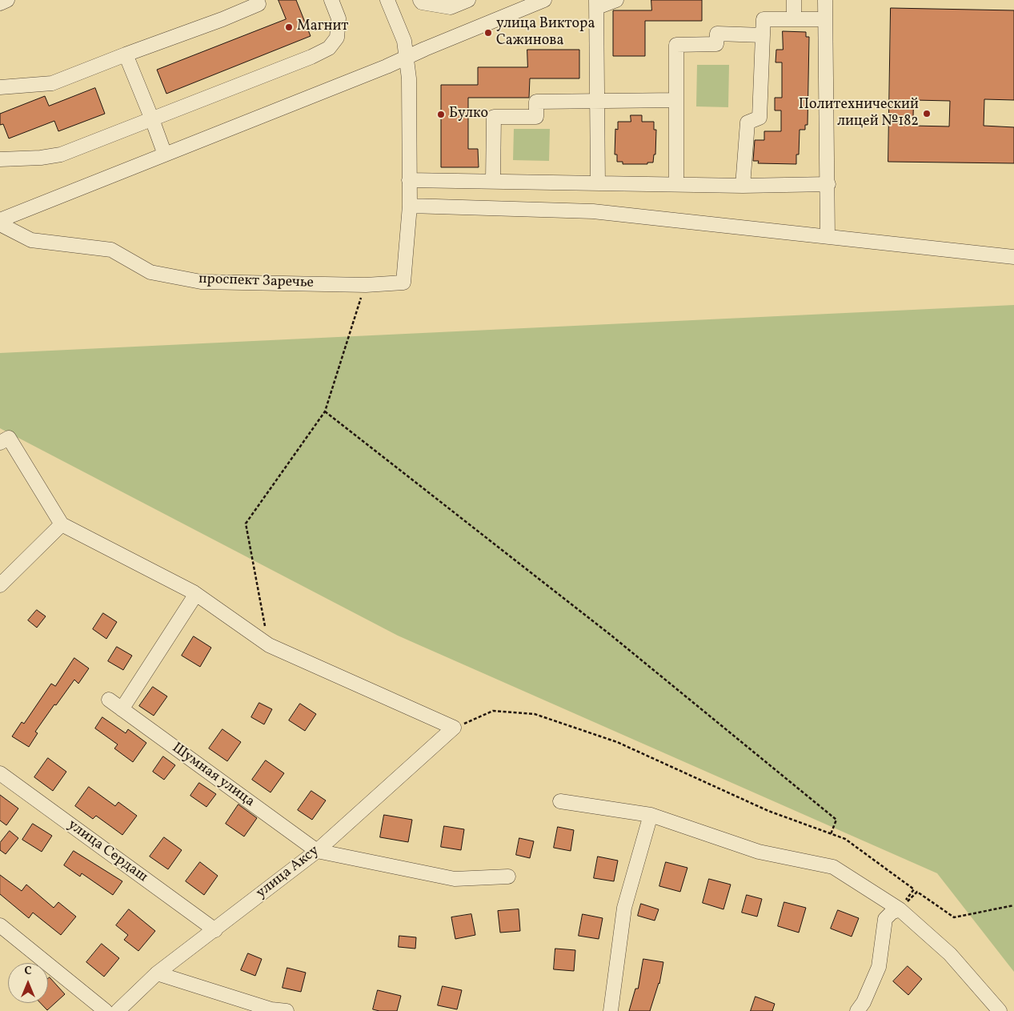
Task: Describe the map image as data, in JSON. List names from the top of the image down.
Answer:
{
  "streets": {
    "street": [
      "проспект Заречье",
      "Шумная улица",
      "улица Сердаш",
      "улица Аксу"
    ]
  },
  "crossings": [
    ["Шумная улица", "улица Аксу"],
    ["улица Сердаш", "улица Аксу"]
  ],
  "places": [
    "Магнит",
    "улица Виктора Сажинова",
    "Политехнический лицей №182",
    "Булко"
  ],
  "north": "top"
}
